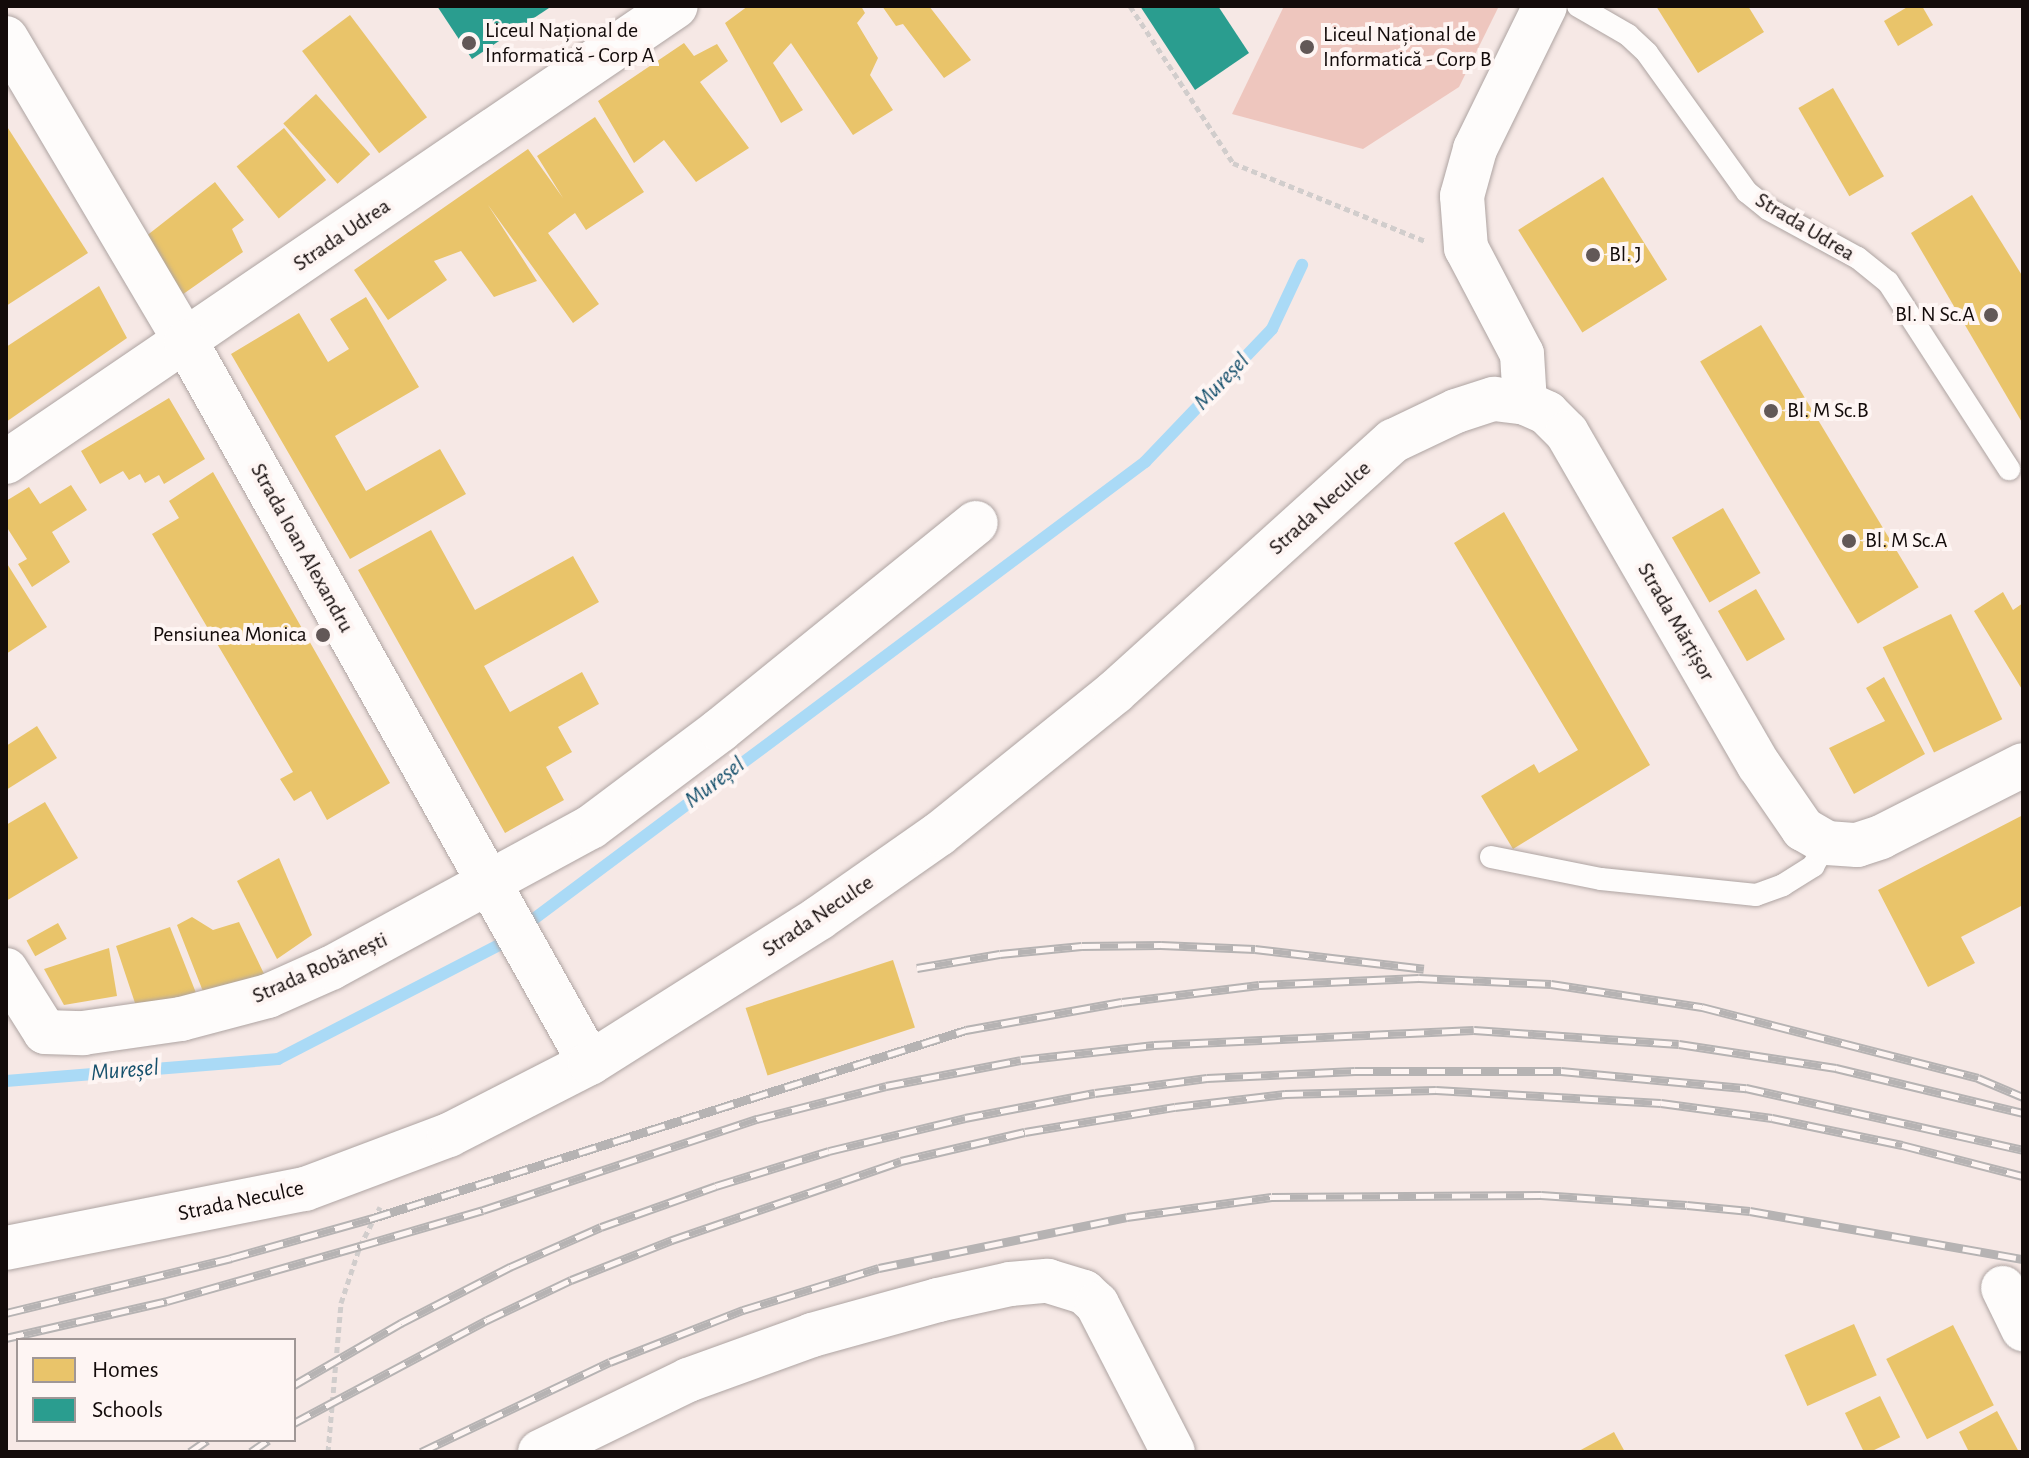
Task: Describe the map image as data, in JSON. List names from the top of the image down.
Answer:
{
  "streets": {
    "street": [
      "Strada Udrea",
      "Strada Neculce",
      "Strada Ioan Alexandru",
      "Strada Mărțișor",
      "Strada Robănești"
    ]
  },
  "crossings": [
    ["Strada Udrea", "Strada Ioan Alexandru"],
    ["Strada Neculce", "Strada Ioan Alexandru"],
    ["Strada Neculce", "Strada Mărțișor"],
    ["Strada Ioan Alexandru", "Strada Robănești"]
  ],
  "water": ["Mureșel"],
  "places": [
    "Liceul Național de Informatică - Corp A",
    "Liceul Național de Informatică - Corp B",
    "Bl. J",
    "Bl. N Sc.A",
    "Bl. M Sc.B",
    "Bl. M Sc.A",
    "Pensiunea Monica"
  ],
  "legend": ["Homes", "Schools"]
}
